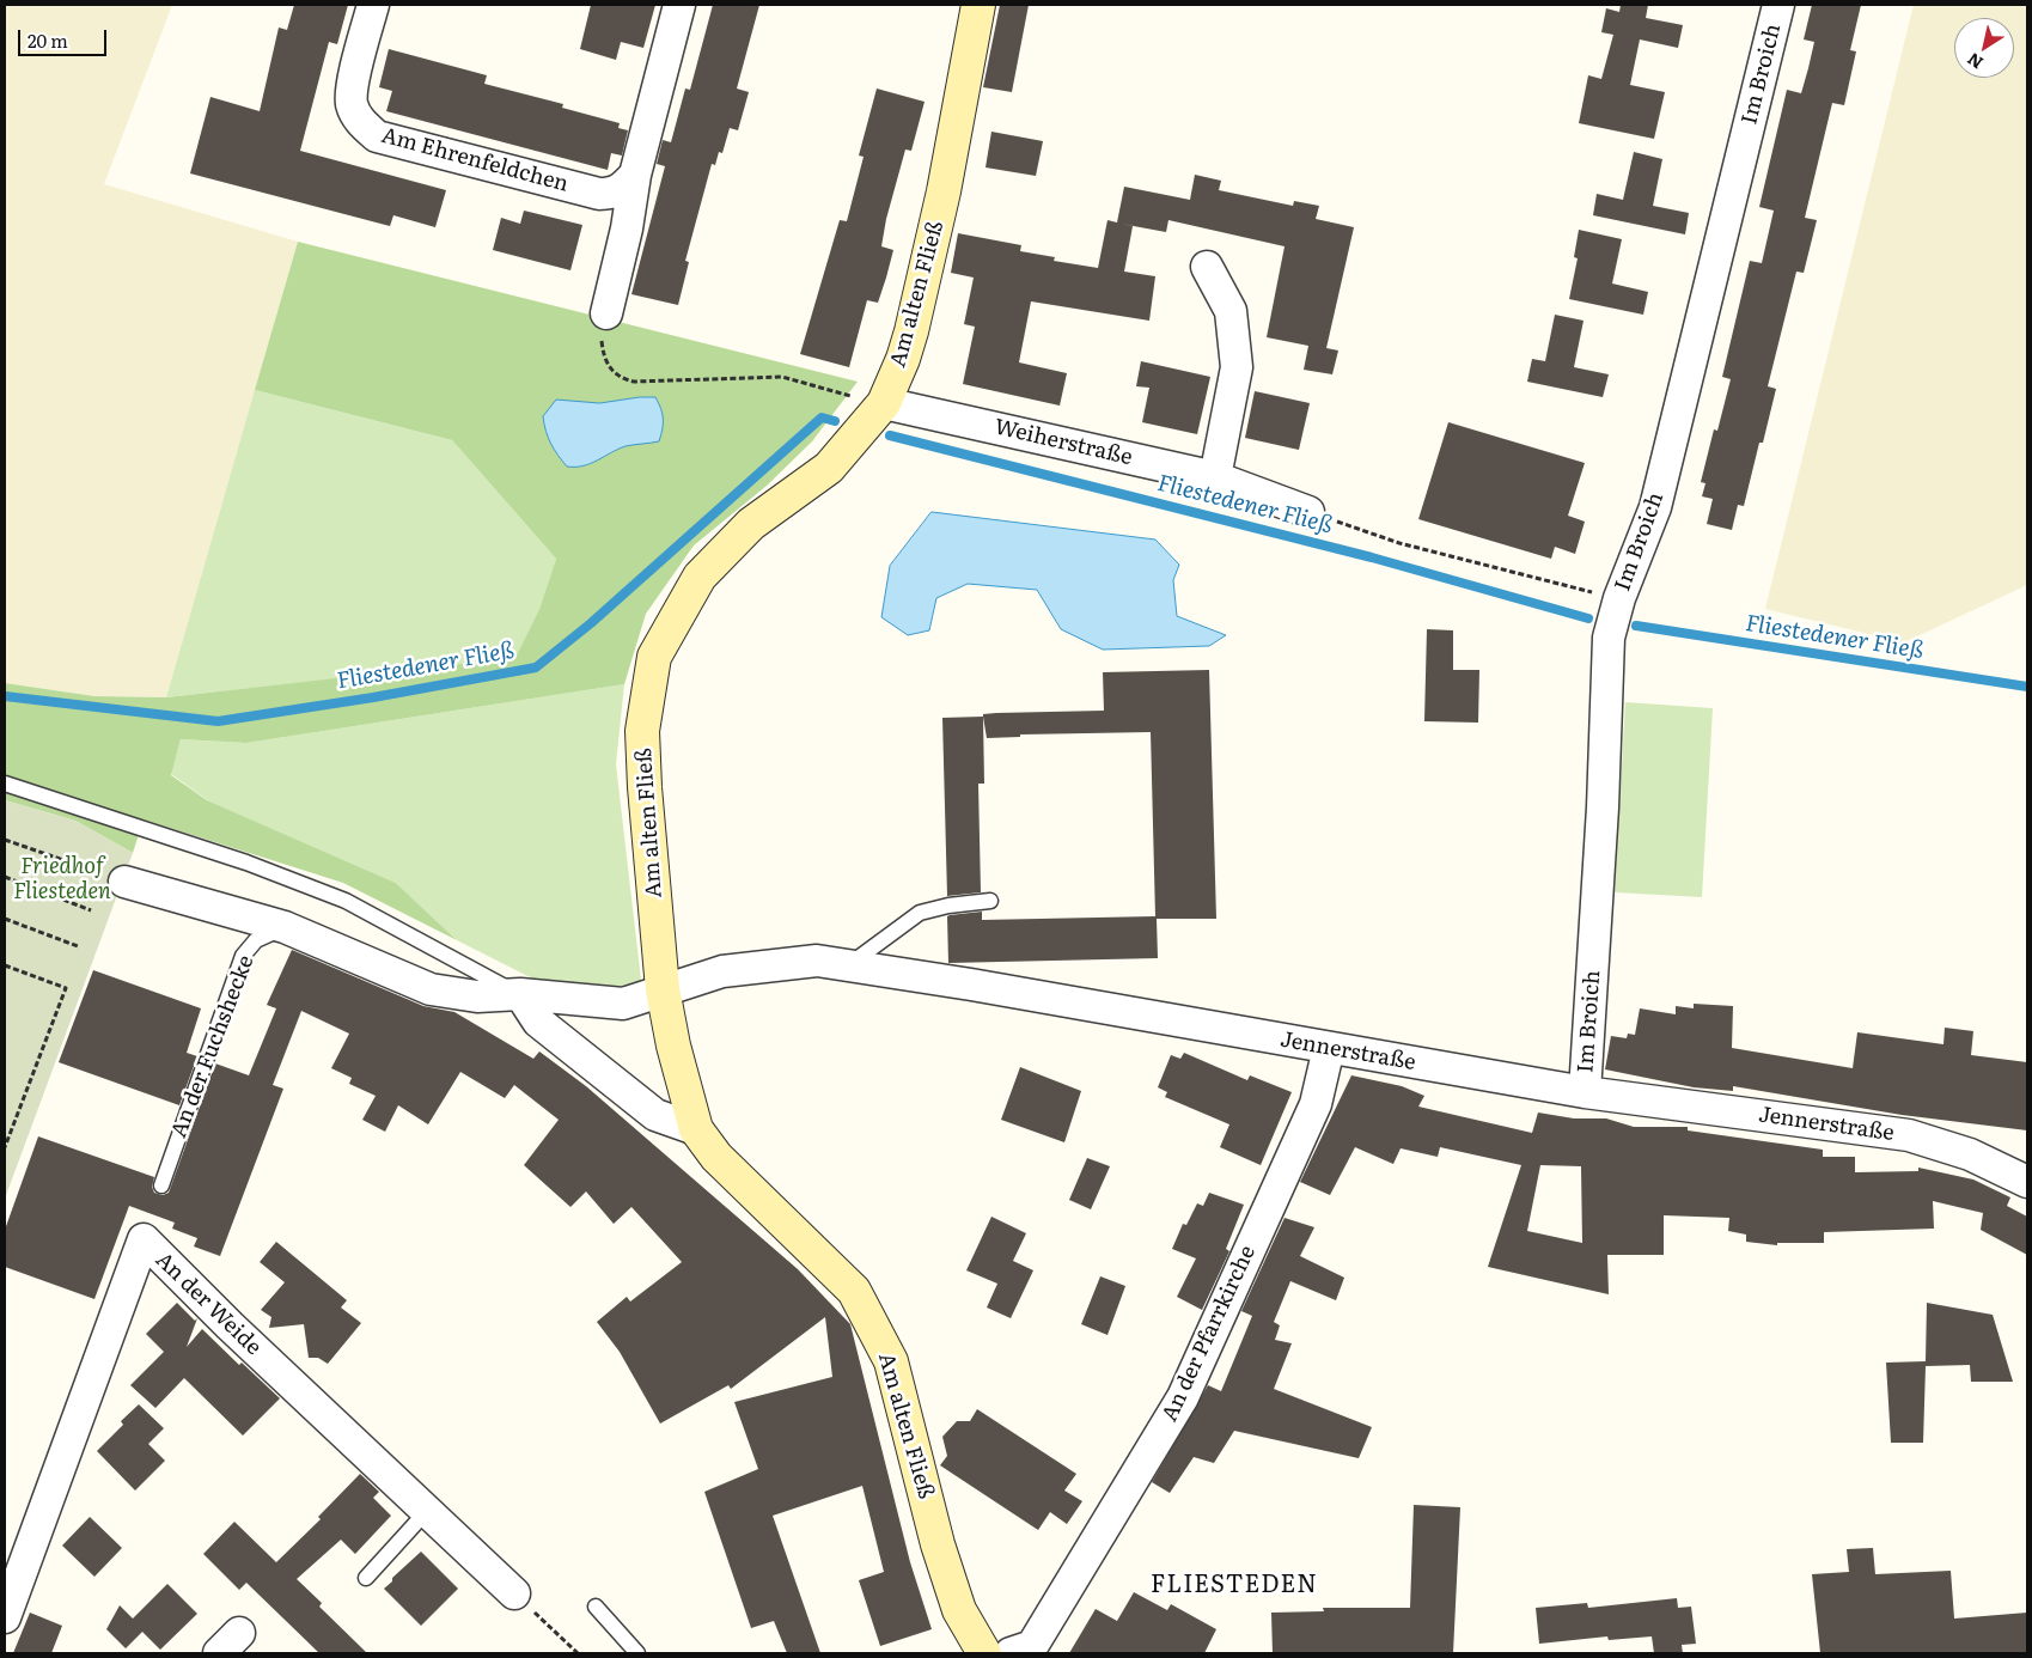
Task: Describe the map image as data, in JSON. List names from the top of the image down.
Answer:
{
  "streets": {
    "main road": ["Am alten Fließ"],
    "street": [
      "Im Broich",
      "Am Ehrenfeldchen",
      "Weiherstraße",
      "Jennerstraße",
      "An der Weide",
      "An der Pfarrkirche"
    ],
    "lane": ["An der Fuchshecke"]
  },
  "crossings": [
    ["Im Broich", "Jennerstraße"],
    ["Am alten Fließ", "Weiherstraße"],
    ["Am alten Fließ", "Jennerstraße"],
    ["Jennerstraße", "An der Pfarrkirche"]
  ],
  "districts": ["FLIESTEDEN"],
  "water": ["Fliestedener Fließ"],
  "parks": ["Friedhof Fliesteden"],
  "scale_bar": "20 m",
  "north": "bottom left"
}
